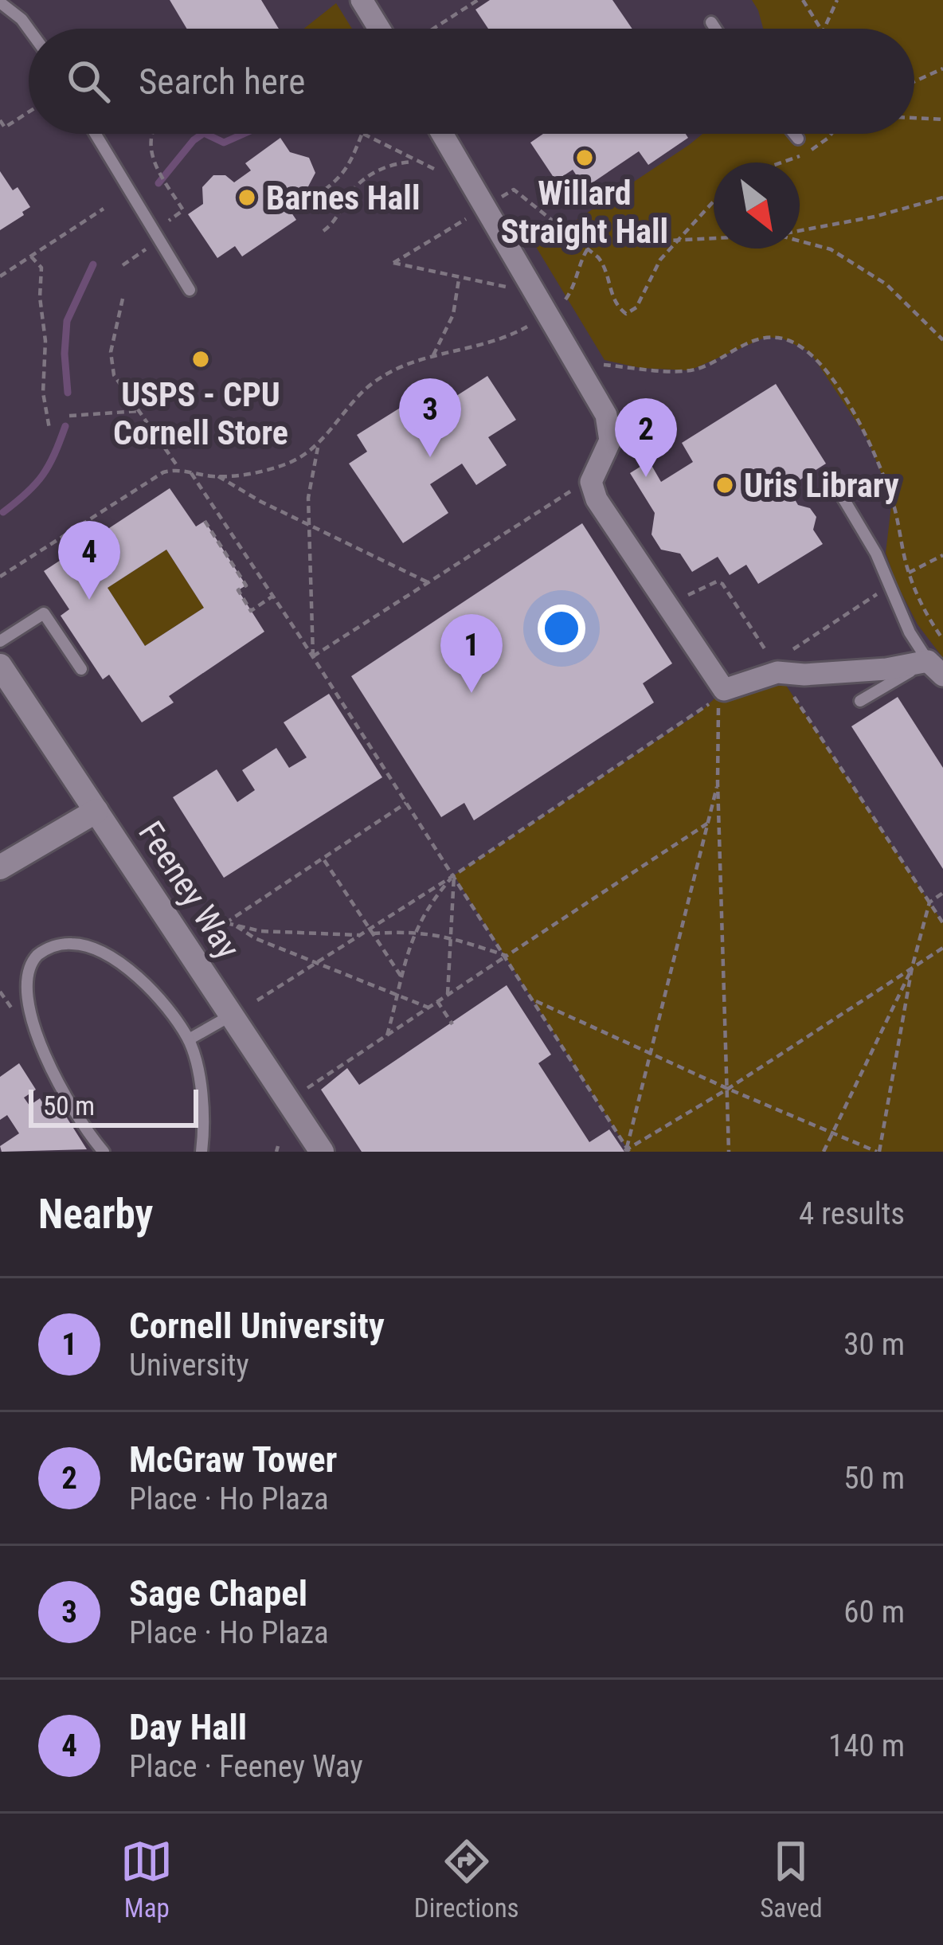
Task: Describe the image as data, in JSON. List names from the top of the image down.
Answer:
{
  "streets": {
    "street": ["Feeney Way"]
  },
  "places": [
    "Willard Straight Hall",
    "Barnes Hall",
    "USPS - CPU Cornell Store",
    "Uris Library"
  ],
  "scale_bar": "50 m",
  "north": "bottom right",
  "page": {
    "search": "Search here",
    "pins": [
      "3",
      "2",
      "4",
      "1"
    ],
    "scale": "50 m",
    "heading": ["Nearby", "4 results"],
    "list": [
      {
        "mark": "1",
        "name": "Cornell University",
        "note": "University",
        "value": "30 m"
      },
      {
        "mark": "2",
        "name": "McGraw Tower",
        "note": "Place · Ho Plaza",
        "value": "50 m"
      },
      {
        "mark": "3",
        "name": "Sage Chapel",
        "note": "Place · Ho Plaza",
        "value": "60 m"
      },
      {
        "mark": "4",
        "name": "Day Hall",
        "note": "Place · Feeney Way",
        "value": "140 m"
      }
    ],
    "nav": ["Map", "Directions", "Saved"]
  }
}
